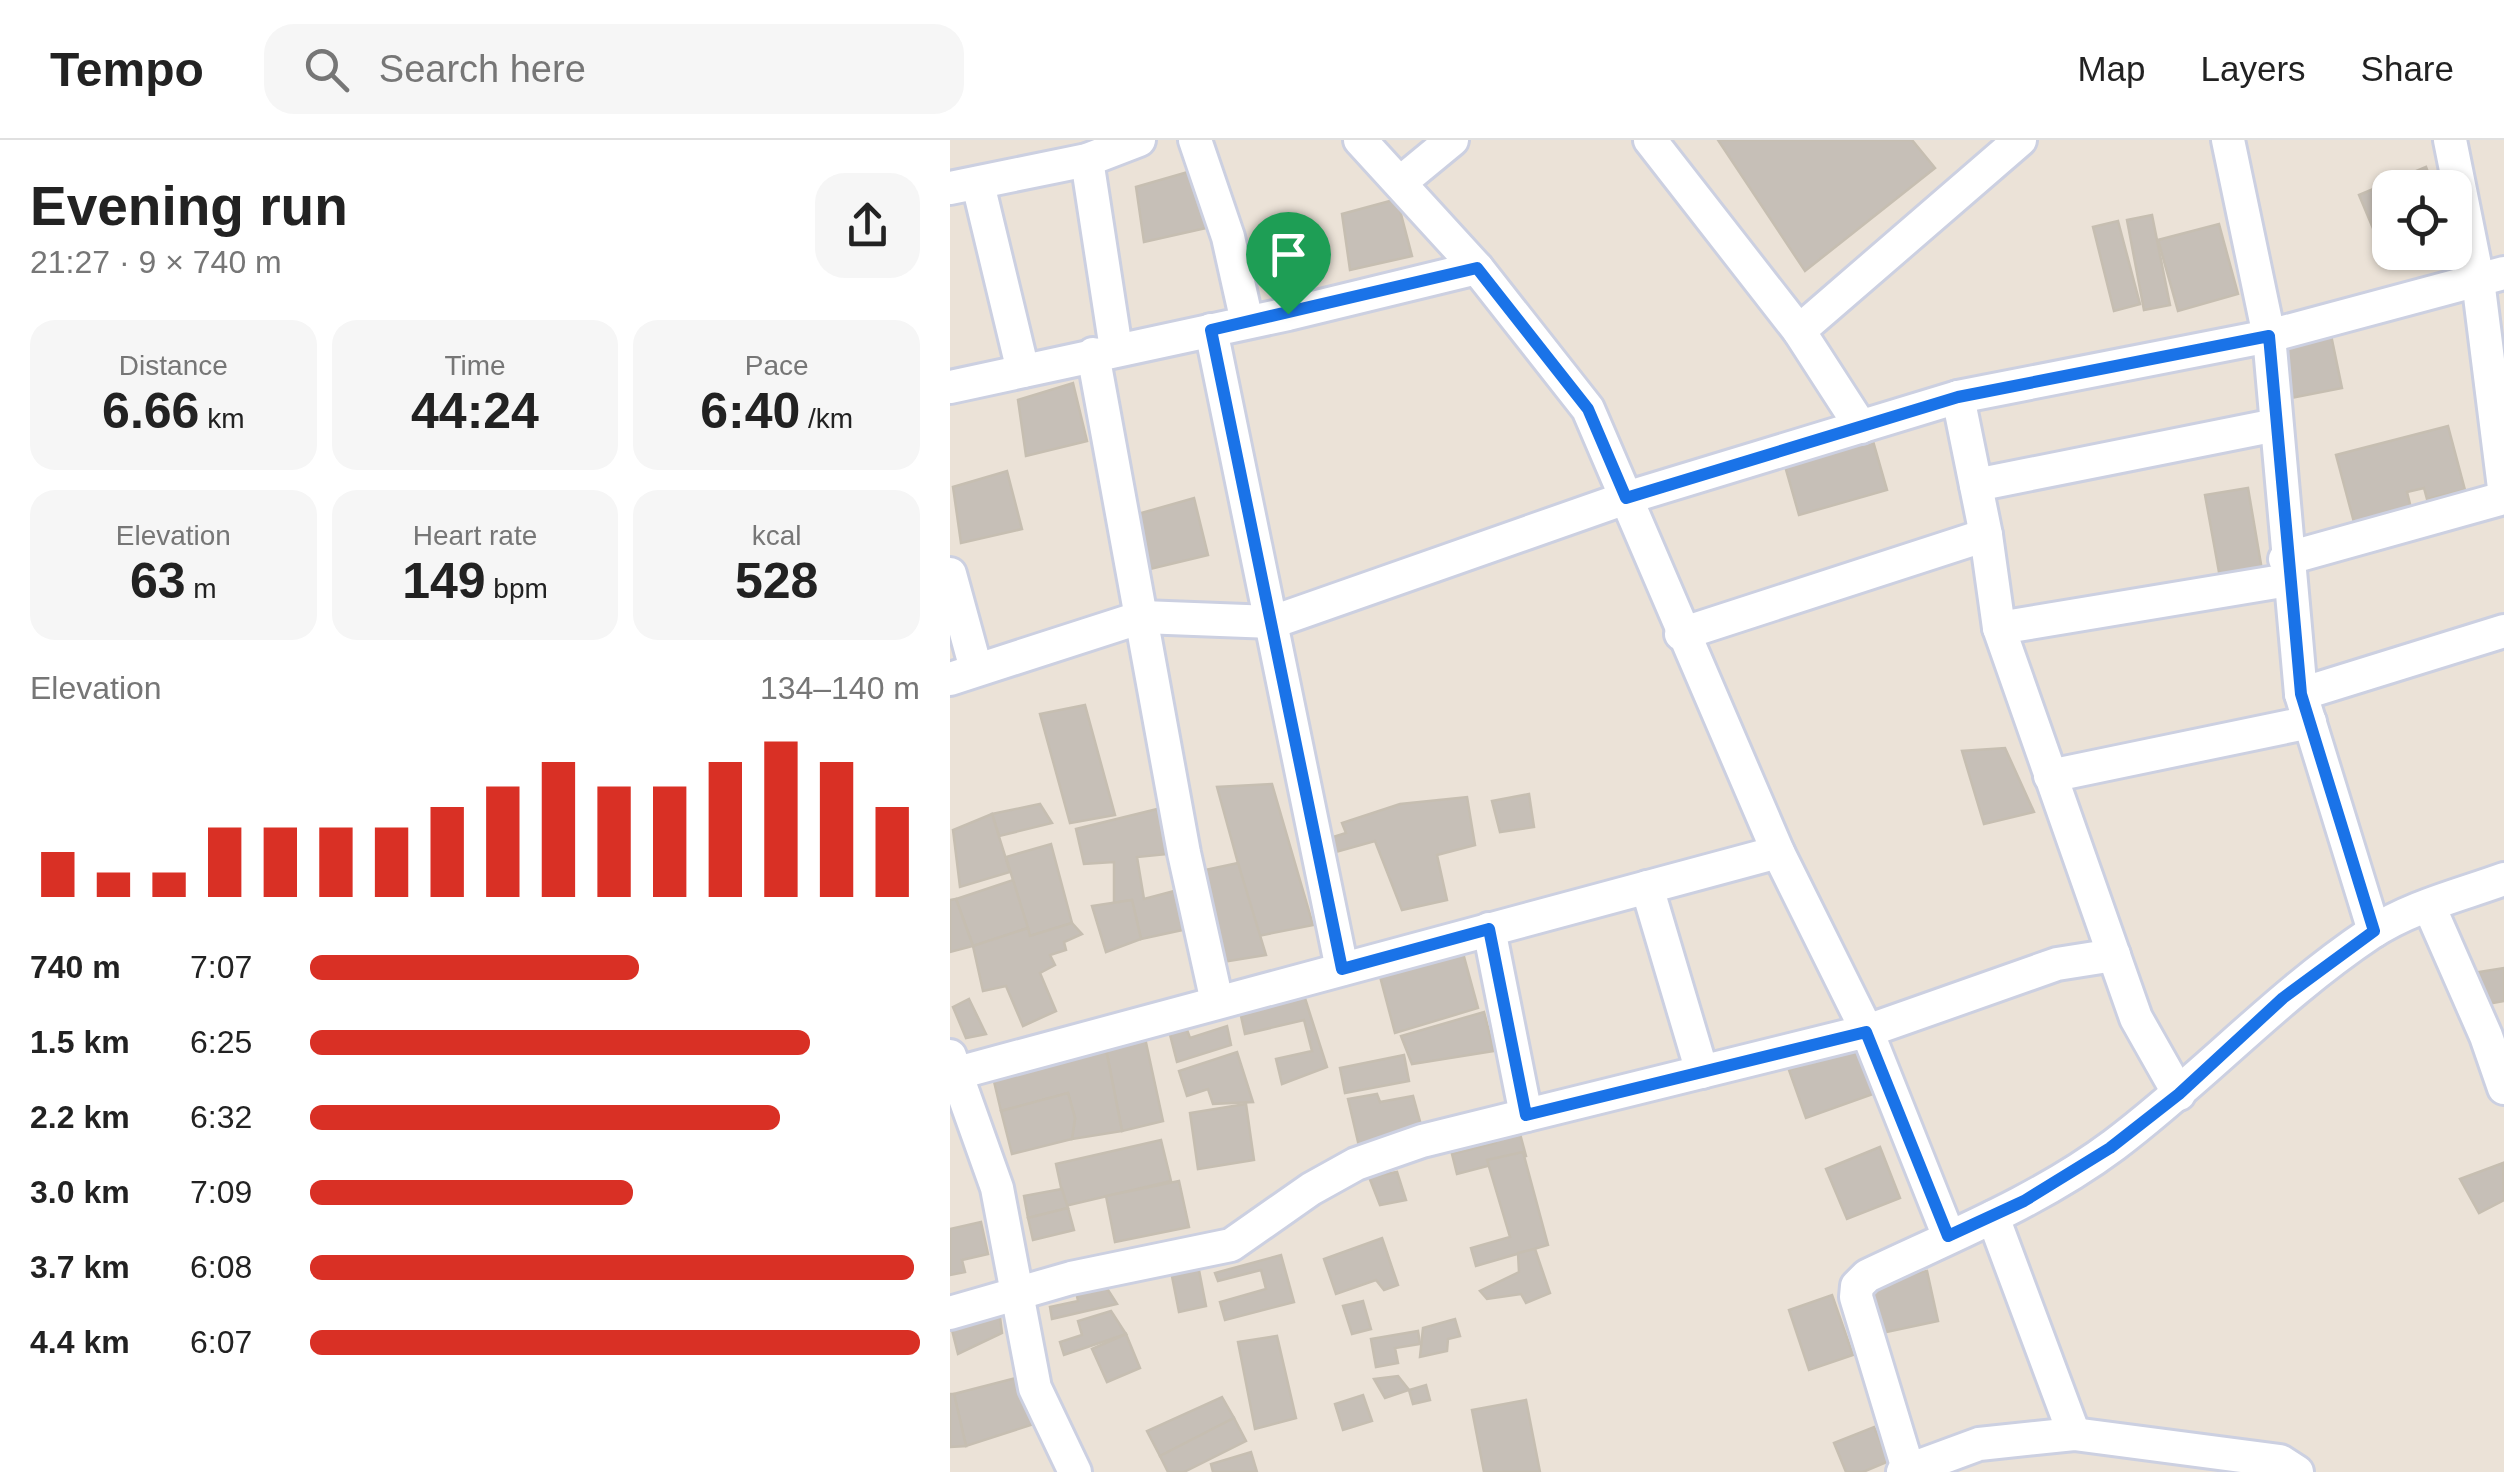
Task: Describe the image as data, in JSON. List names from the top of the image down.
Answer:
{
  "page": {
    "header": "Tempo",
    "search": "Search here",
    "nav": ["Map", "Layers", "Share"],
    "heading": ["Evening run", "21:27 · 9 × 740 m"],
    "stats": [
      ["Distance", "6.66 km"],
      ["Time", "44:24"],
      ["Pace", "6:40 /km"],
      ["Elevation", "63 m"],
      ["Heart rate", "149 bpm"],
      ["kcal", "528"]
    ],
    "chart": ["Elevation", "134–140 m"],
    "list": [
      {
        "name": "740 m",
        "note": "7:07"
      },
      {
        "name": "1.5 km",
        "note": "6:25"
      },
      {
        "name": "2.2 km",
        "note": "6:32"
      },
      {
        "name": "3.0 km",
        "note": "7:09"
      },
      {
        "name": "3.7 km",
        "note": "6:08"
      },
      {
        "name": "4.4 km",
        "note": "6:07"
      }
    ]
  }
}
